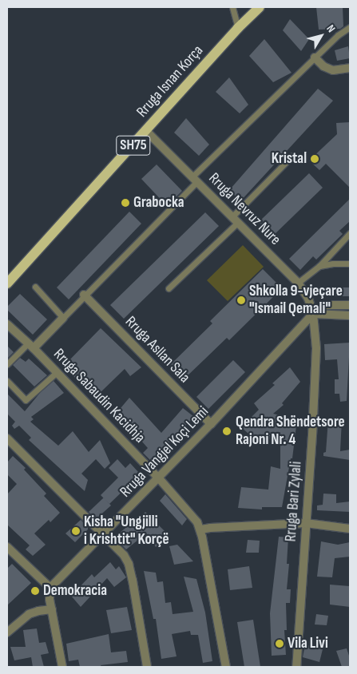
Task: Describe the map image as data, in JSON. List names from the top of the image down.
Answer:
{
  "streets": {
    "main road": ["Rruga Isnan Korça", "SH75"],
    "street": [
      "Rruga Nevruz Nure",
      "Rruga Asllan Sala",
      "Rruga Sabaudin Kacidhja",
      "Rruga Vangjel Koçi Lemi",
      "Rruga Bari Zylali"
    ]
  },
  "crossings": [
    ["Rruga Isnan Korça", "Rruga Nevruz Nure"],
    ["Rruga Nevruz Nure", "Rruga Vangjel Koçi Lemi"],
    ["Rruga Nevruz Nure", "Rruga Bari Zylali"],
    ["Rruga Asllan Sala", "Rruga Vangjel Koçi Lemi"],
    ["Rruga Sabaudin Kacidhja", "Rruga Vangjel Koçi Lemi"],
    ["Rruga Vangjel Koçi Lemi", "Rruga Bari Zylali"]
  ],
  "places": [
    "Kristal",
    "Grabocka",
    "Shkolla 9-vjeçare \"Ismail Qemali\"",
    "Qendra Shëndetsore Rajoni Nr. 4",
    "Kisha \"Ungjilli i Krishtit\" Korçë",
    "Demokracia",
    "Vila Livi"
  ],
  "north": "top right"
}
